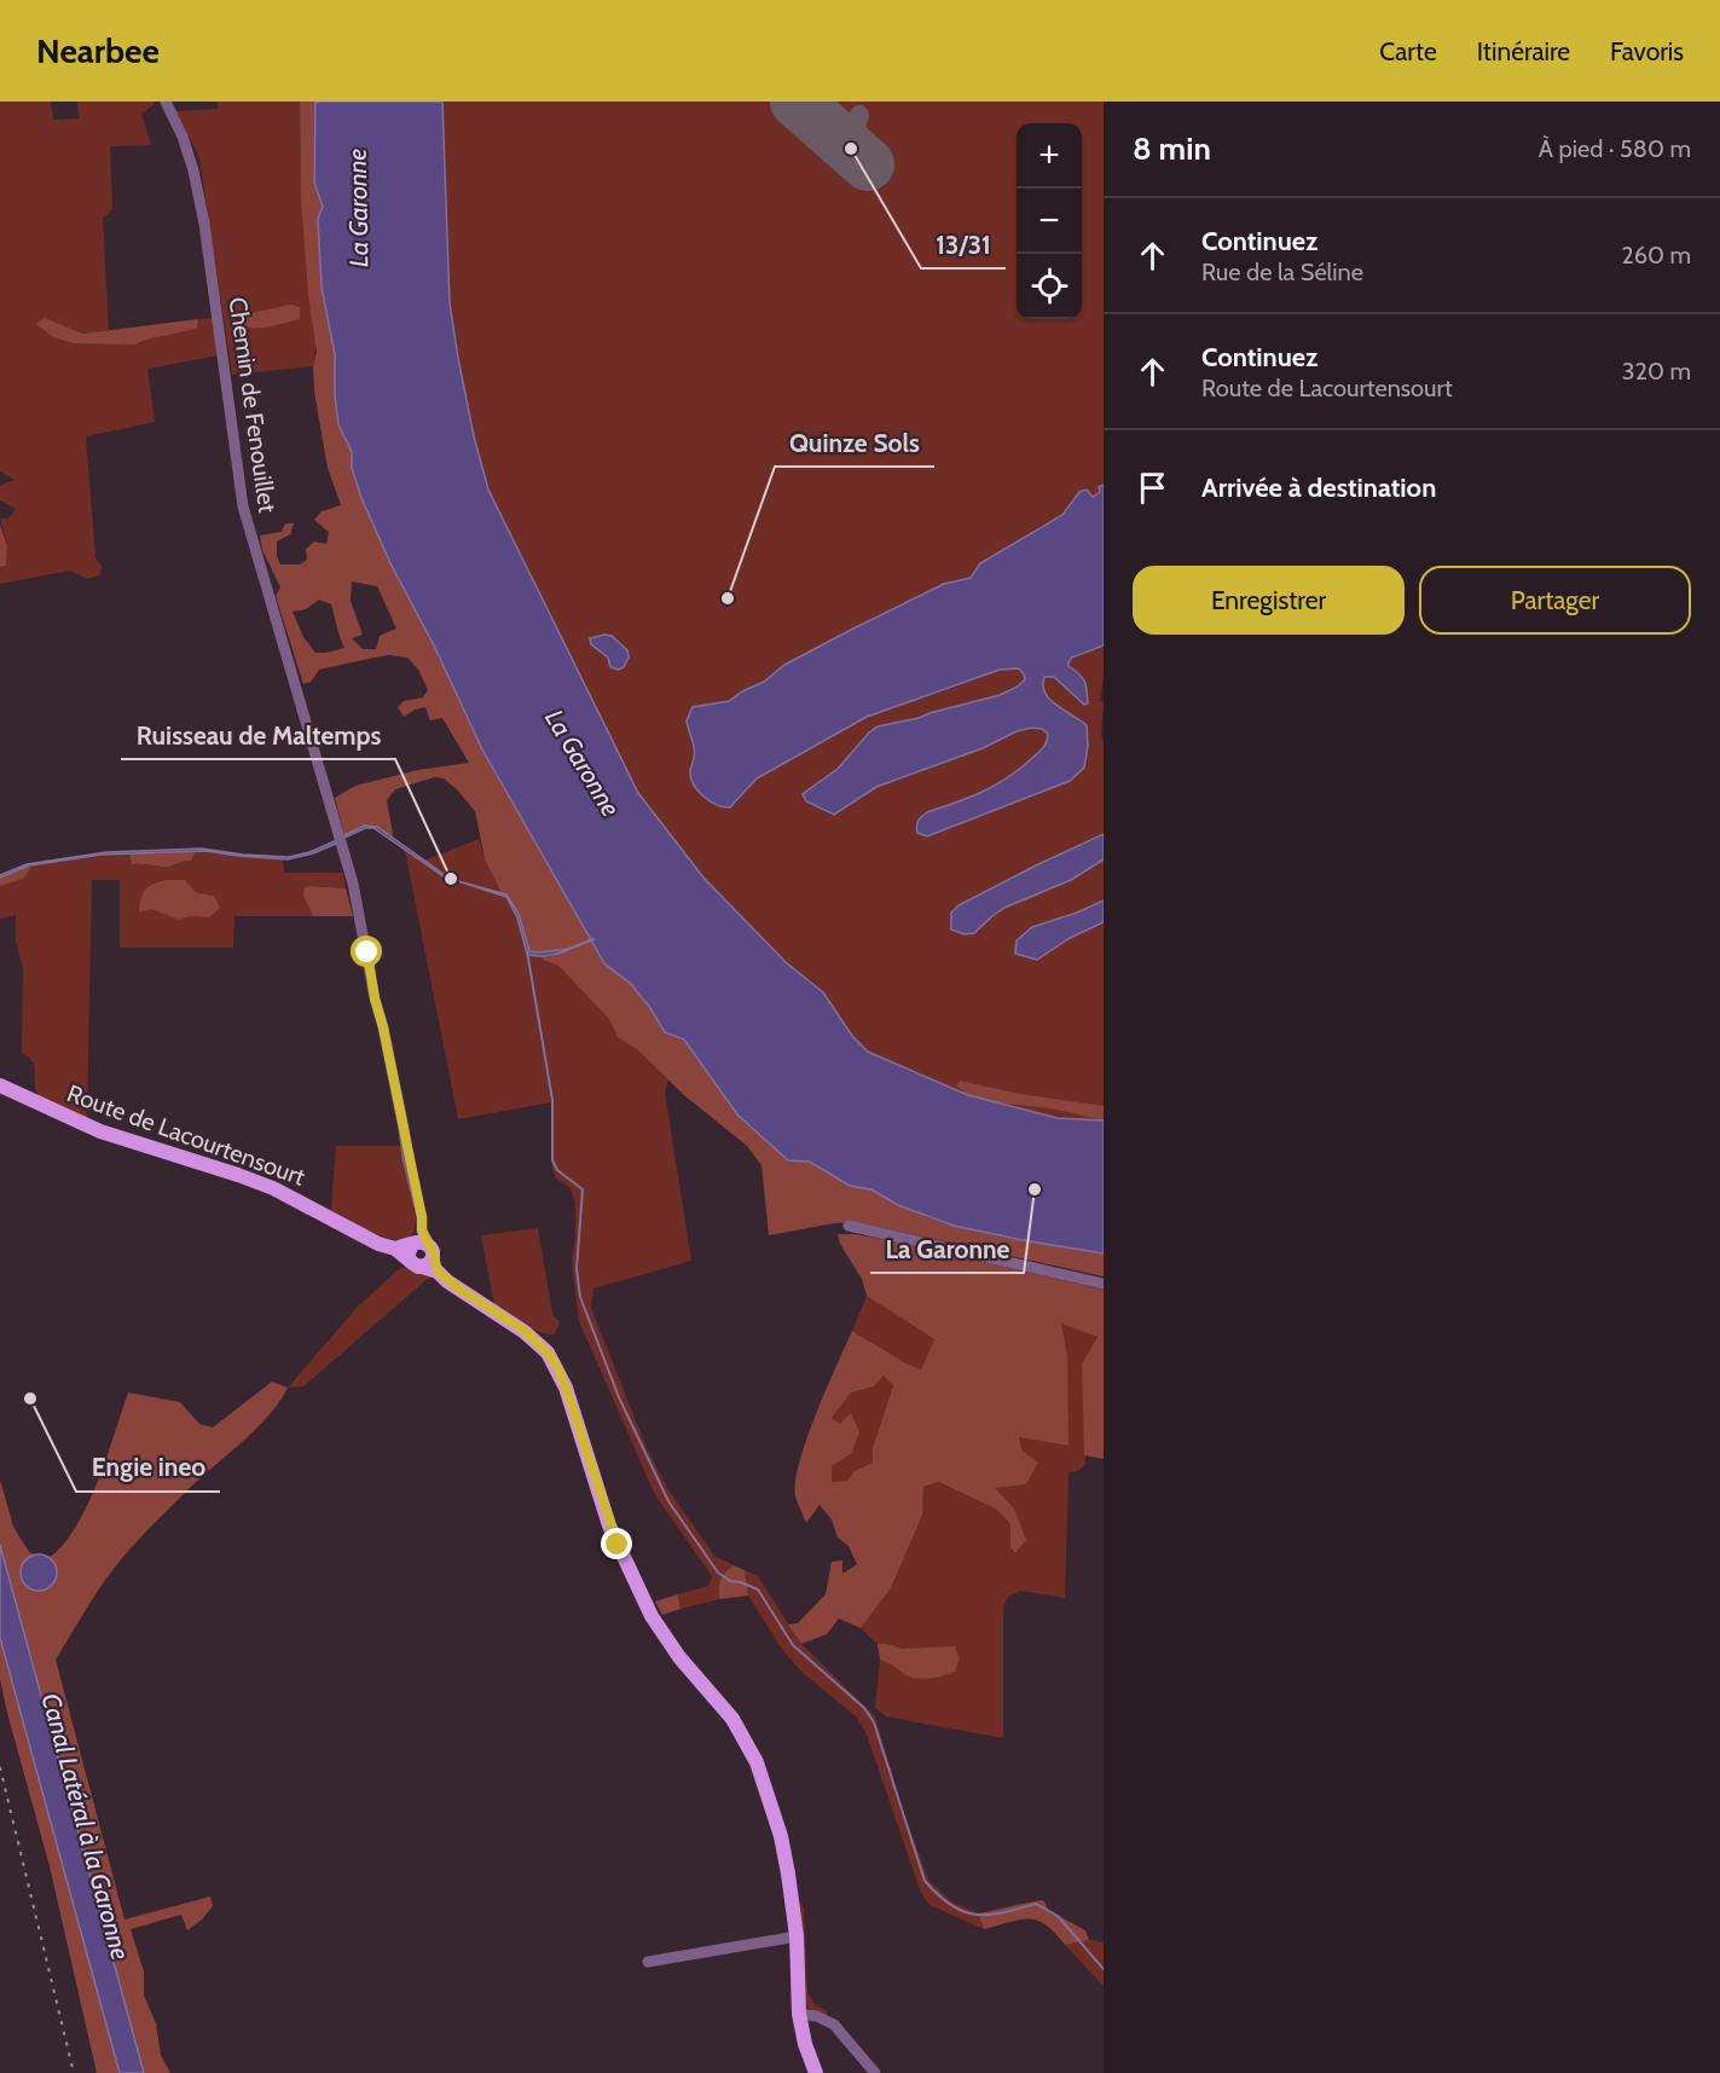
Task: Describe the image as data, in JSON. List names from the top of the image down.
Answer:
{
  "streets": {
    "main road": ["Route de Lacourtensourt"],
    "street": ["Chemin de Fenouillet"]
  },
  "crossings": [
    ["Chemin de Fenouillet", "Route de Lacourtensourt"]
  ],
  "water": ["La Garonne", "Canal Latéral à la Garonne"],
  "places": [
    "13/31",
    "Quinze Sols",
    "Ruisseau de Maltemps",
    "La Garonne",
    "Engie ineo"
  ],
  "page": {
    "header": "Nearbee",
    "nav": ["Carte", "Itinéraire", "Favoris"],
    "heading": ["8 min", "À pied · 580 m"],
    "map_buttons": ["+", "−"],
    "list": [
      ["Continuez", "Rue de la Séline", "260 m"],
      ["Continuez", "Route de Lacourtensourt", "320 m"],
      "Arrivée à destination"
    ],
    "buttons": ["Enregistrer", "Partager"]
  }
}
